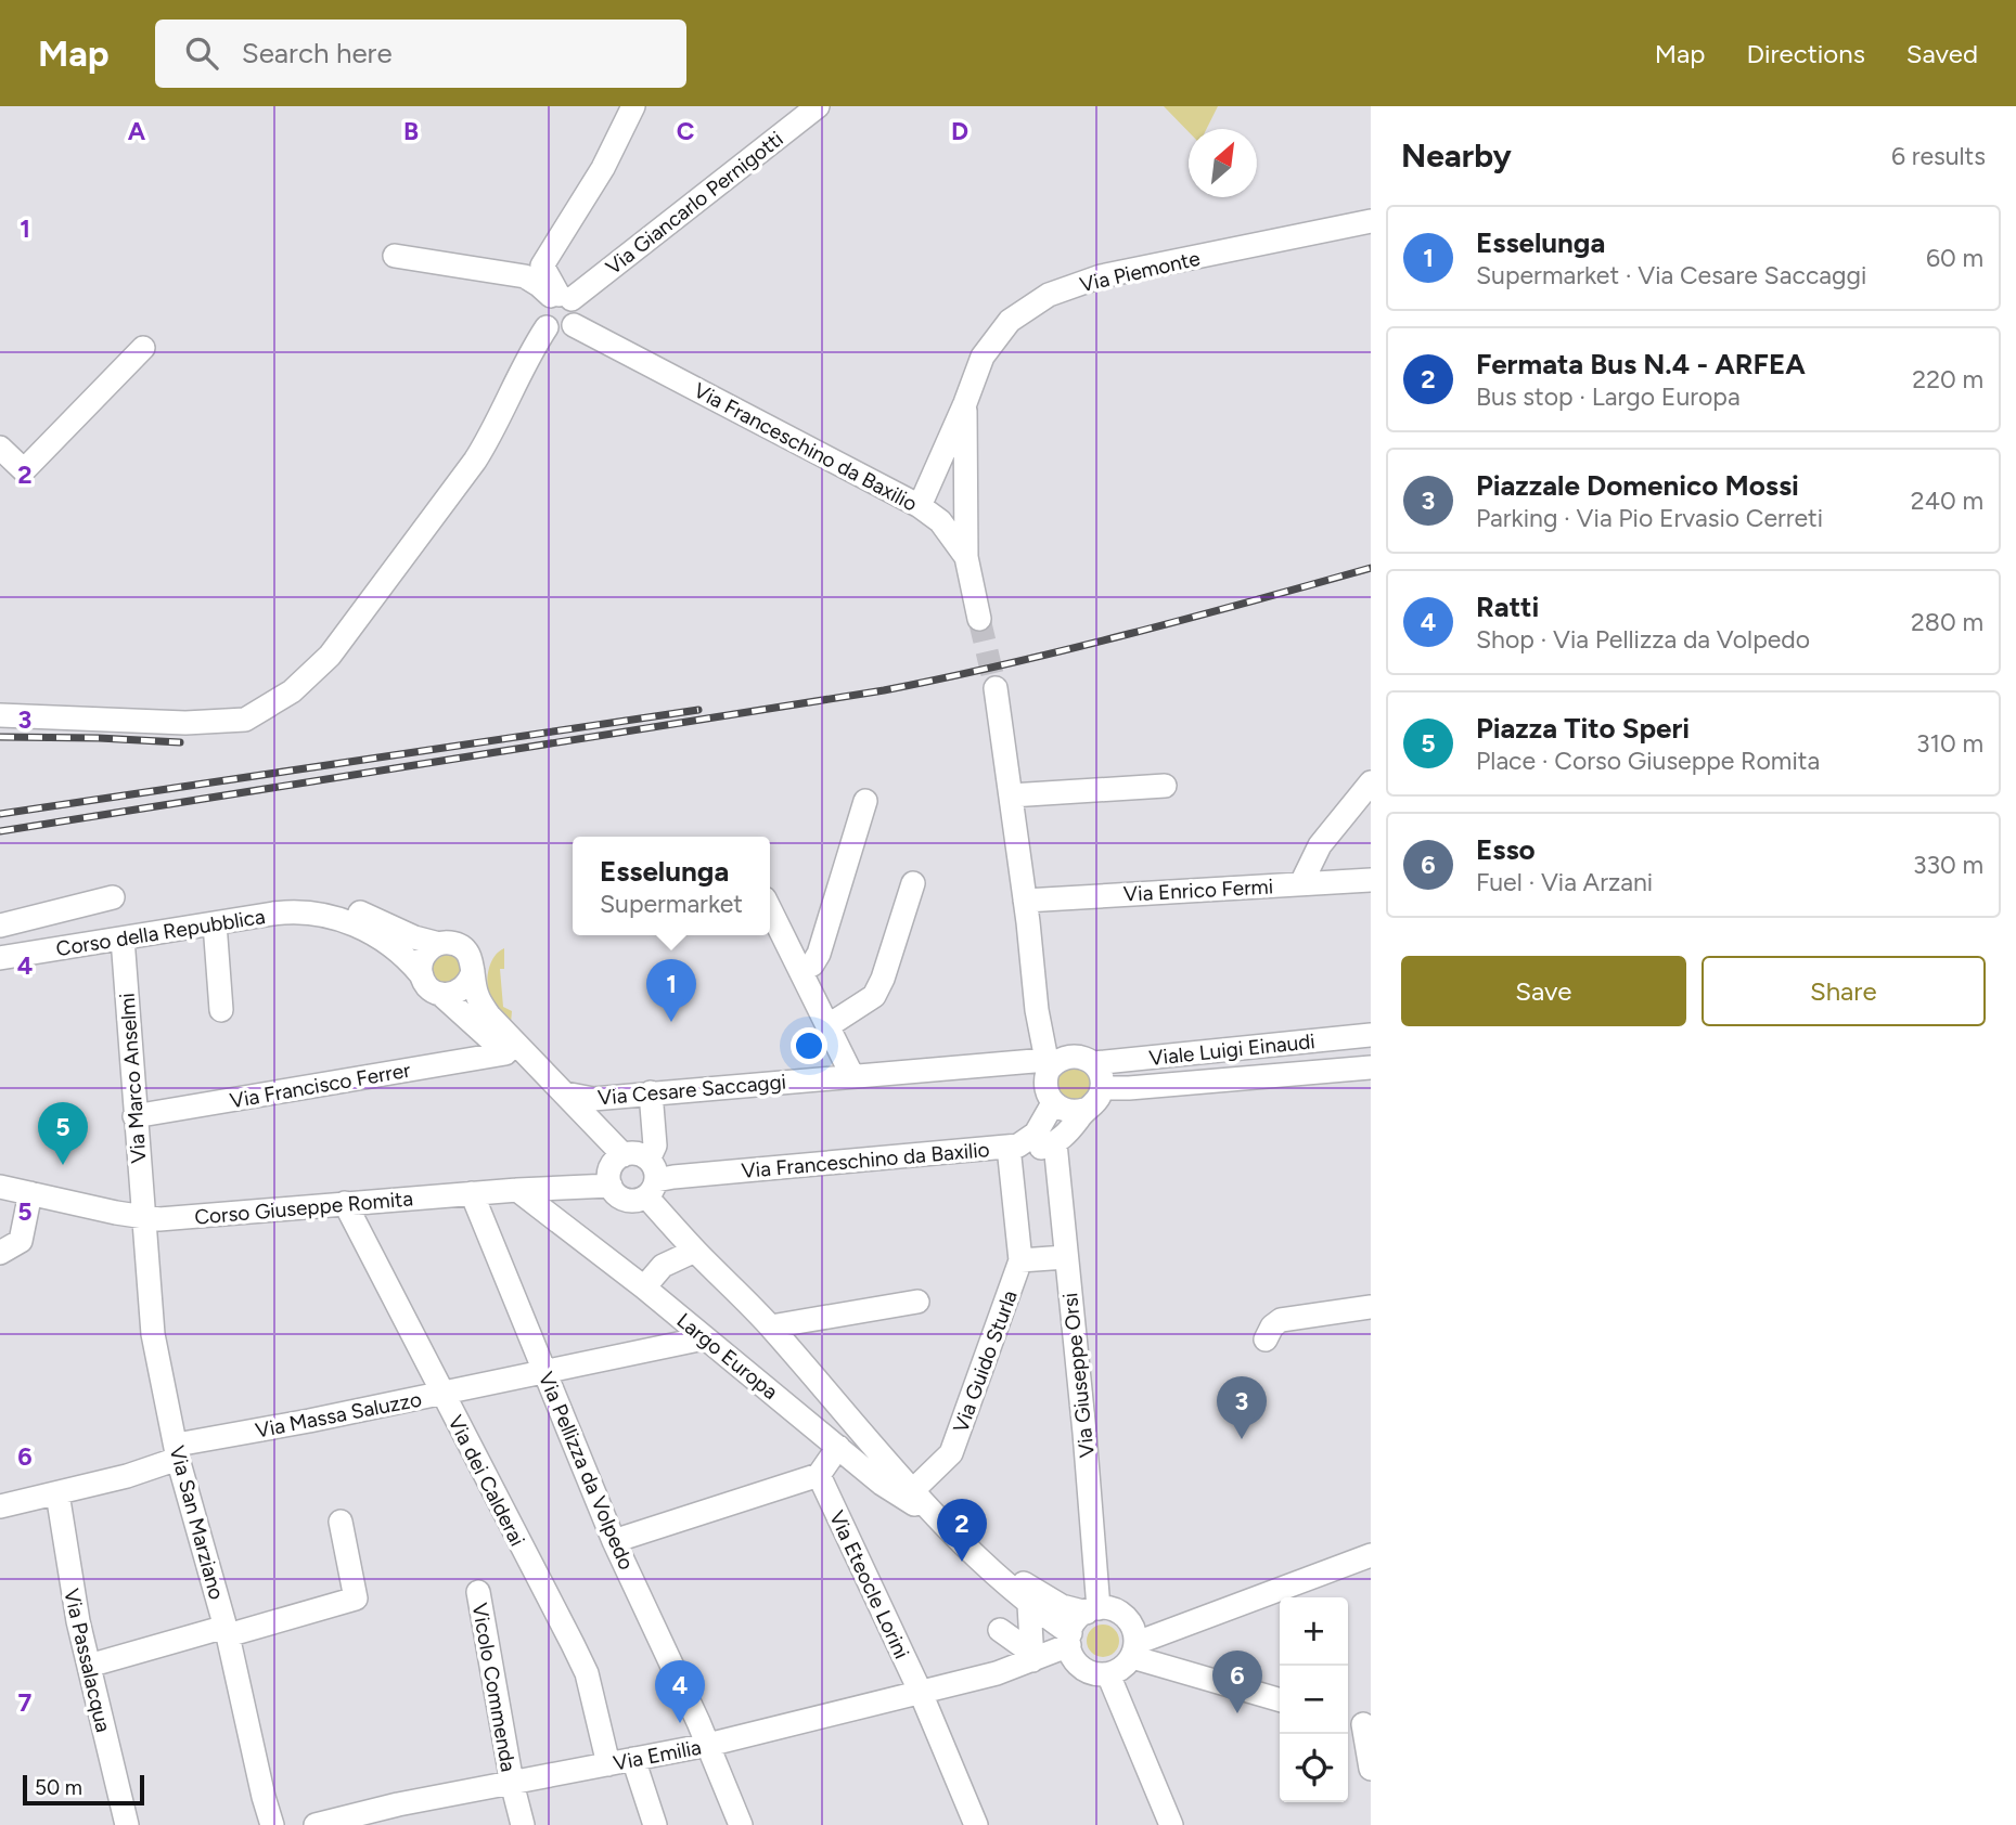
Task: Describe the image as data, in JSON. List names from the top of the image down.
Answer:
{
  "streets": {
    "street": [
      "Via Giancarlo Pernigotti",
      "Via Piemonte",
      "Via Franceschino da Baxilio",
      "Via Enrico Fermi",
      "Corso della Repubblica",
      "Viale Luigi Einaudi",
      "Via Marco Anselmi",
      "Via Francisco Ferrer",
      "Via Cesare Saccaggi",
      "Corso Giuseppe Romita",
      "Largo Europa",
      "Via Guido Sturla",
      "Via Giuseppe Orsi",
      "Via Massa Saluzzo",
      "Via Pellizza da Volpedo",
      "Via dei Calderai",
      "Via San Marziano",
      "Via Eteocle Lorini",
      "Via Passalacqua",
      "Vicolo Commenda",
      "Via Emilia"
    ]
  },
  "crossings": [
    ["Via Giancarlo Pernigotti", "Via Franceschino da Baxilio"],
    ["Via Piemonte", "Via Franceschino da Baxilio"],
    ["Via Franceschino da Baxilio", "Viale Luigi Einaudi"],
    ["Via Franceschino da Baxilio", "Via Cesare Saccaggi"],
    ["Via Franceschino da Baxilio", "Largo Europa"],
    ["Corso della Repubblica", "Via Marco Anselmi"],
    ["Viale Luigi Einaudi", "Via Cesare Saccaggi"],
    ["Via Marco Anselmi", "Via Francisco Ferrer"],
    ["Via Marco Anselmi", "Corso Giuseppe Romita"],
    ["Via Marco Anselmi", "Via San Marziano"],
    ["Corso Giuseppe Romita", "Largo Europa"],
    ["Corso Giuseppe Romita", "Via Pellizza da Volpedo"],
    ["Corso Giuseppe Romita", "Via dei Calderai"],
    ["Corso Giuseppe Romita", "Via San Marziano"],
    ["Largo Europa", "Via Guido Sturla"],
    ["Largo Europa", "Via Giuseppe Orsi"],
    ["Largo Europa", "Via Massa Saluzzo"],
    ["Largo Europa", "Via Emilia"],
    ["Via Giuseppe Orsi", "Via Emilia"],
    ["Via Massa Saluzzo", "Via Pellizza da Volpedo"],
    ["Via Massa Saluzzo", "Via dei Calderai"],
    ["Via Massa Saluzzo", "Via San Marziano"],
    ["Via Massa Saluzzo", "Via Passalacqua"],
    ["Via Pellizza da Volpedo", "Via Emilia"],
    ["Via dei Calderai", "Via Emilia"],
    ["Via Eteocle Lorini", "Via Emilia"],
    ["Vicolo Commenda", "Via Emilia"]
  ],
  "scale_bar": "50 m",
  "north": "top right",
  "page": {
    "header": "Map",
    "search": "Search here",
    "nav": ["Map", "Directions", "Saved"],
    "heading": ["Nearby", "6 results"],
    "list": [
      {
        "mark": "1",
        "name": "Esselunga",
        "note": "Supermarket · Via Cesare Saccaggi",
        "value": "60 m"
      },
      {
        "mark": "2",
        "name": "Fermata Bus N.4 - ARFEA",
        "note": "Bus stop · Largo Europa",
        "value": "220 m"
      },
      {
        "mark": "3",
        "name": "Piazzale Domenico Mossi",
        "note": "Parking · Via Pio Ervasio Cerreti",
        "value": "240 m"
      },
      {
        "mark": "4",
        "name": "Ratti",
        "note": "Shop · Via Pellizza da Volpedo",
        "value": "280 m"
      },
      {
        "mark": "5",
        "name": "Piazza Tito Speri",
        "note": "Place · Corso Giuseppe Romita",
        "value": "310 m"
      },
      {
        "mark": "6",
        "name": "Esso",
        "note": "Fuel · Via Arzani",
        "value": "330 m"
      }
    ],
    "popup": ["Esselunga", "Supermarket"],
    "buttons": ["Save", "Share"],
    "pins": [
      "1",
      "5",
      "3",
      "2",
      "6",
      "4"
    ],
    "map_buttons": ["+", "−"],
    "scale": "50 m"
  },
  "grid": {
    "columns": [
      "A",
      "B",
      "C",
      "D"
    ],
    "rows": [
      "1",
      "2",
      "3",
      "4",
      "5",
      "6",
      "7"
    ]
  }
}
